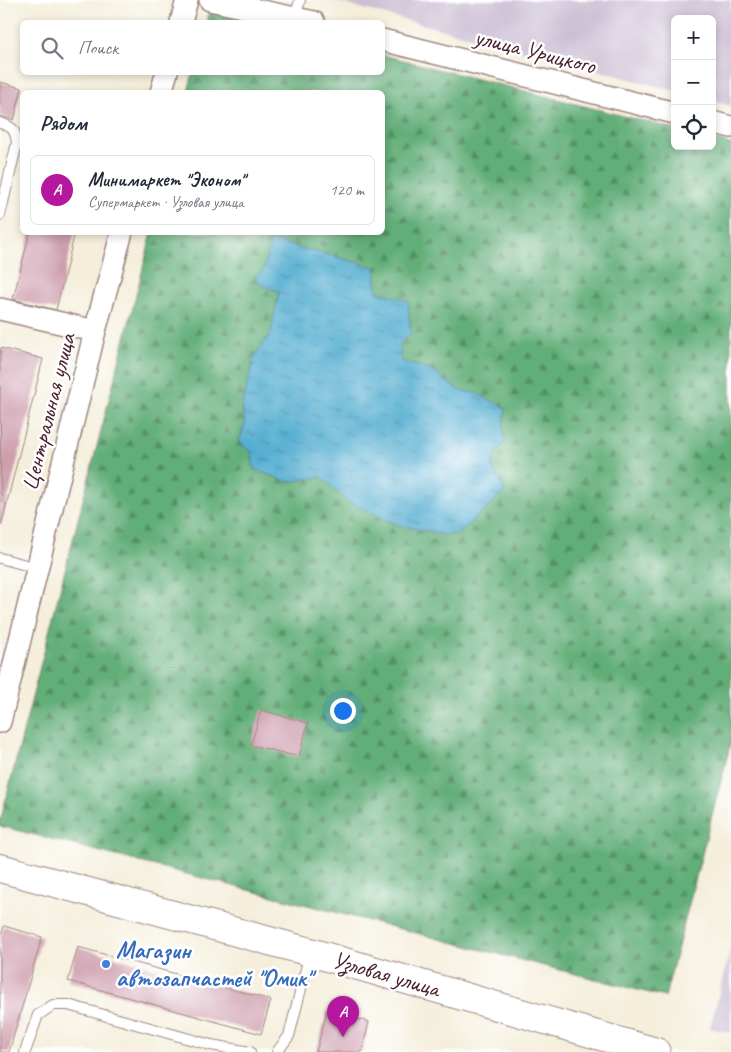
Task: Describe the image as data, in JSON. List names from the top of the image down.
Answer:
{
  "streets": {
    "street": ["улица Урицкого", "Центральная улица", "Узловая улица"]
  },
  "places": ["Магазин автозапчастей \"Омик\""],
  "page": {
    "map_buttons": ["+", "−"],
    "search": "Поиск",
    "heading": "Рядом",
    "list": [
      {
        "mark": "A",
        "name": "Минимаркет \"Эконом\"",
        "note": "Супермаркет · Узловая улица",
        "value": "120 m"
      }
    ],
    "pins": "A"
  }
}
